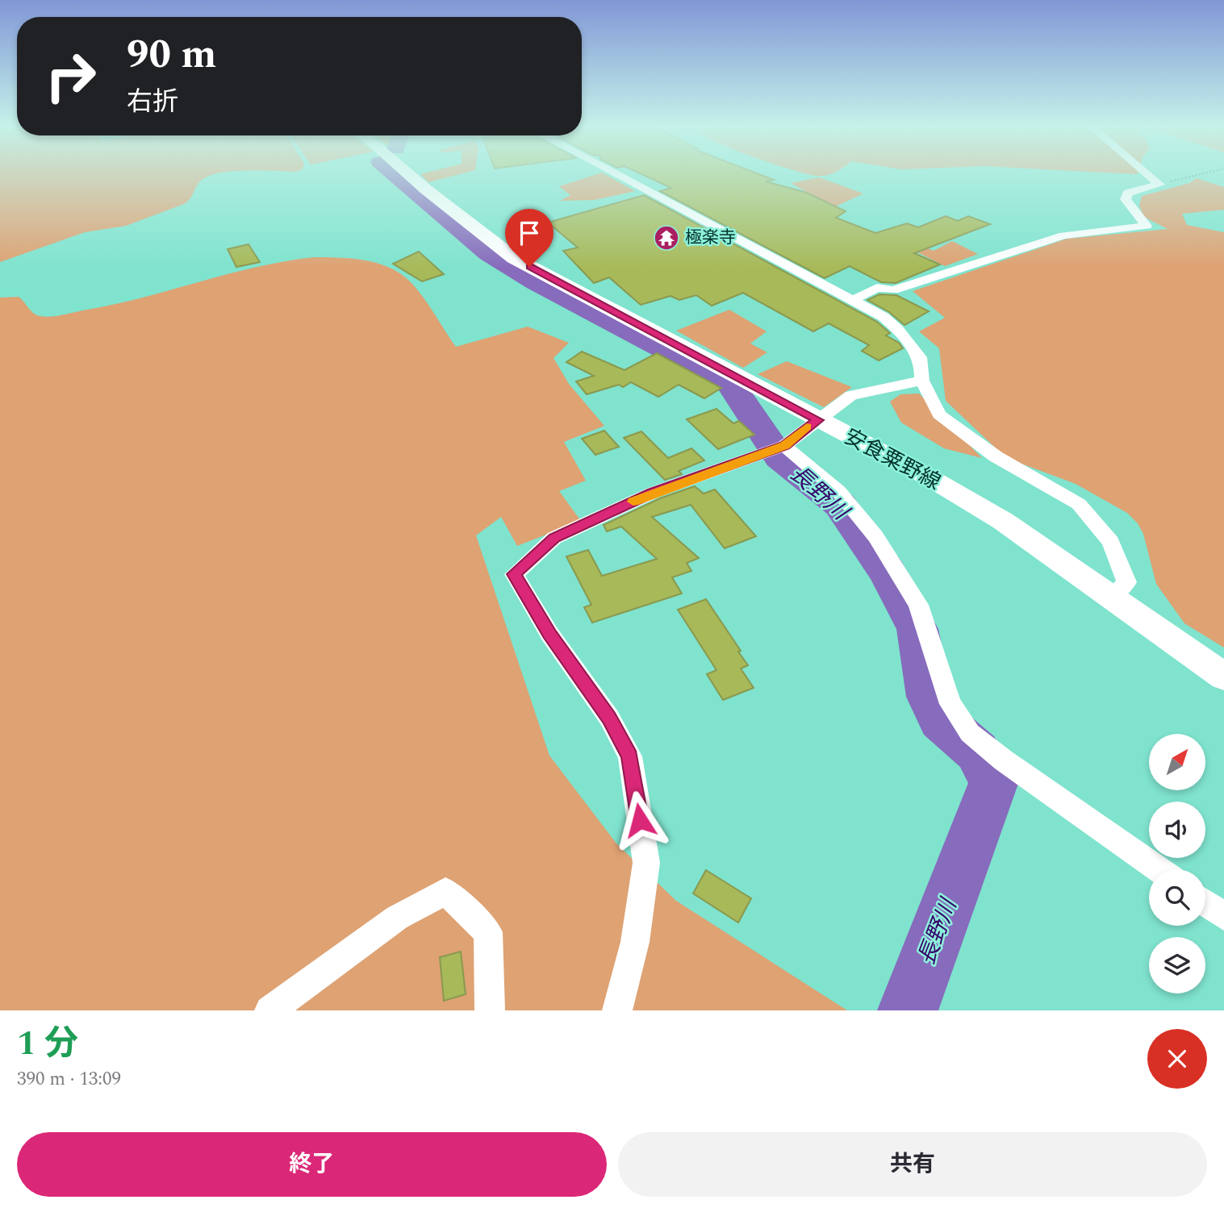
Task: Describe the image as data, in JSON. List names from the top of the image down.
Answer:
{
  "streets": {
    "main road": ["安食粟野線"]
  },
  "water": ["長野川"],
  "places": {
    "temple": ["極楽寺"]
  },
  "north": "top right",
  "page": {
    "turn": ["90 m", "右折"],
    "heading": ["1 分", "390 m · 13:09"],
    "buttons": ["終了", "共有"]
  }
}
